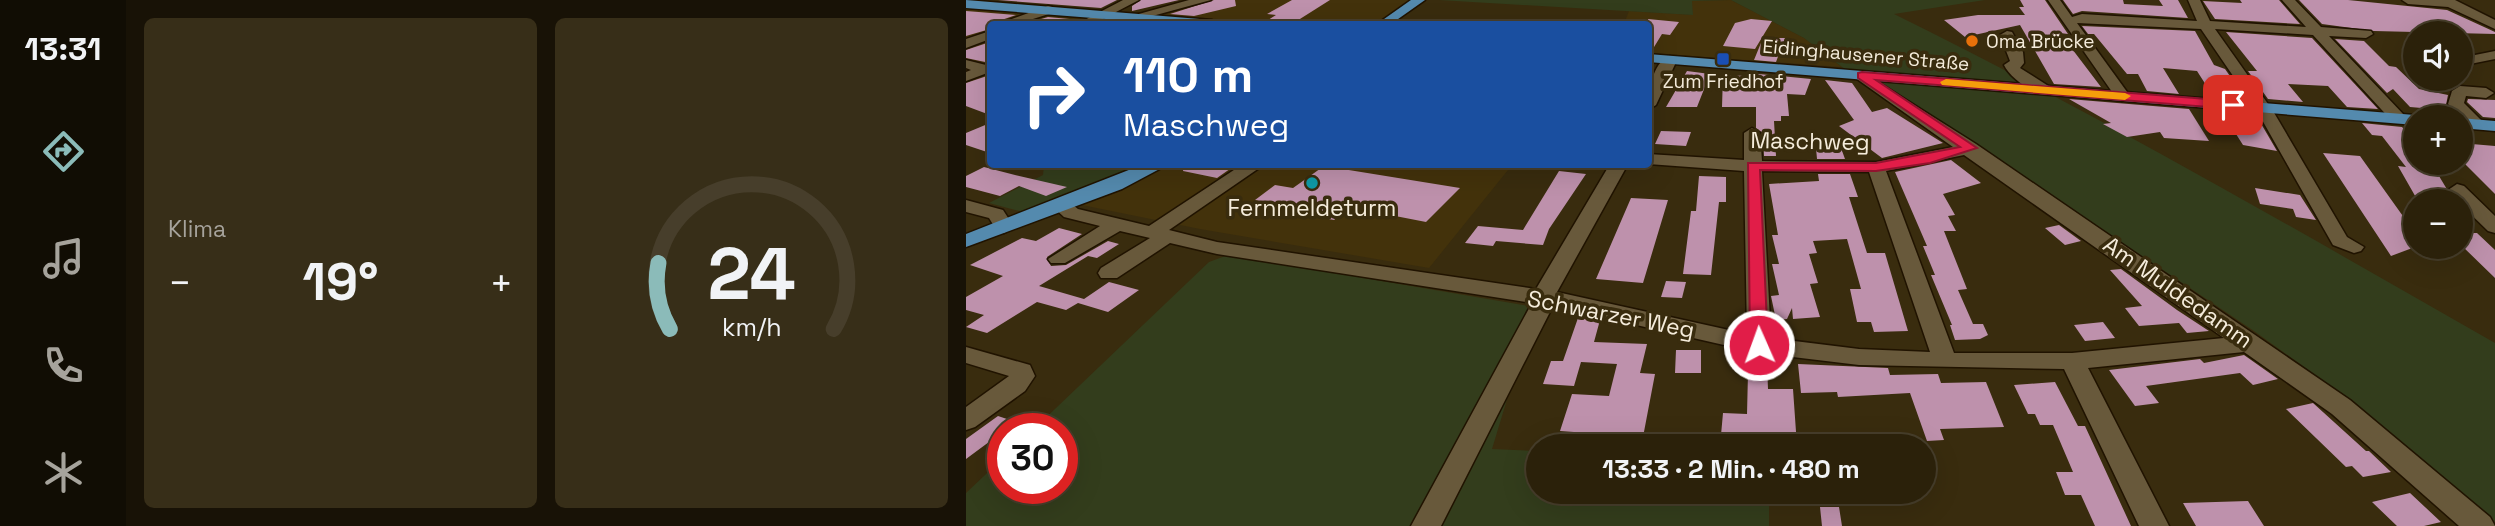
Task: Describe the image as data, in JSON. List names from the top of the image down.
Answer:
{
  "streets": {
    "main road": ["Eidinghausener Straße"],
    "street": ["Maschweg", "Am Muldedamm", "Schwarzer Weg"]
  },
  "crossings": [
    ["Eidinghausener Straße", "Am Muldedamm"],
    ["Maschweg", "Am Muldedamm"],
    ["Am Muldedamm", "Schwarzer Weg"]
  ],
  "places": {
    "other": ["Oma Brücke", "Fernmeldeturm"],
    "transit": ["Zum Friedhof"]
  },
  "page": {
    "tabs": "13:31",
    "tile": "Klima",
    "map_buttons": ["+", "−"],
    "turn": ["110 m", "Maschweg"],
    "heat": ["−", "19°", "+"],
    "limit": "30",
    "trip": "13:33 · 2 Min. · 480 m",
    "gauge": ["24", "km/h"]
  }
}
